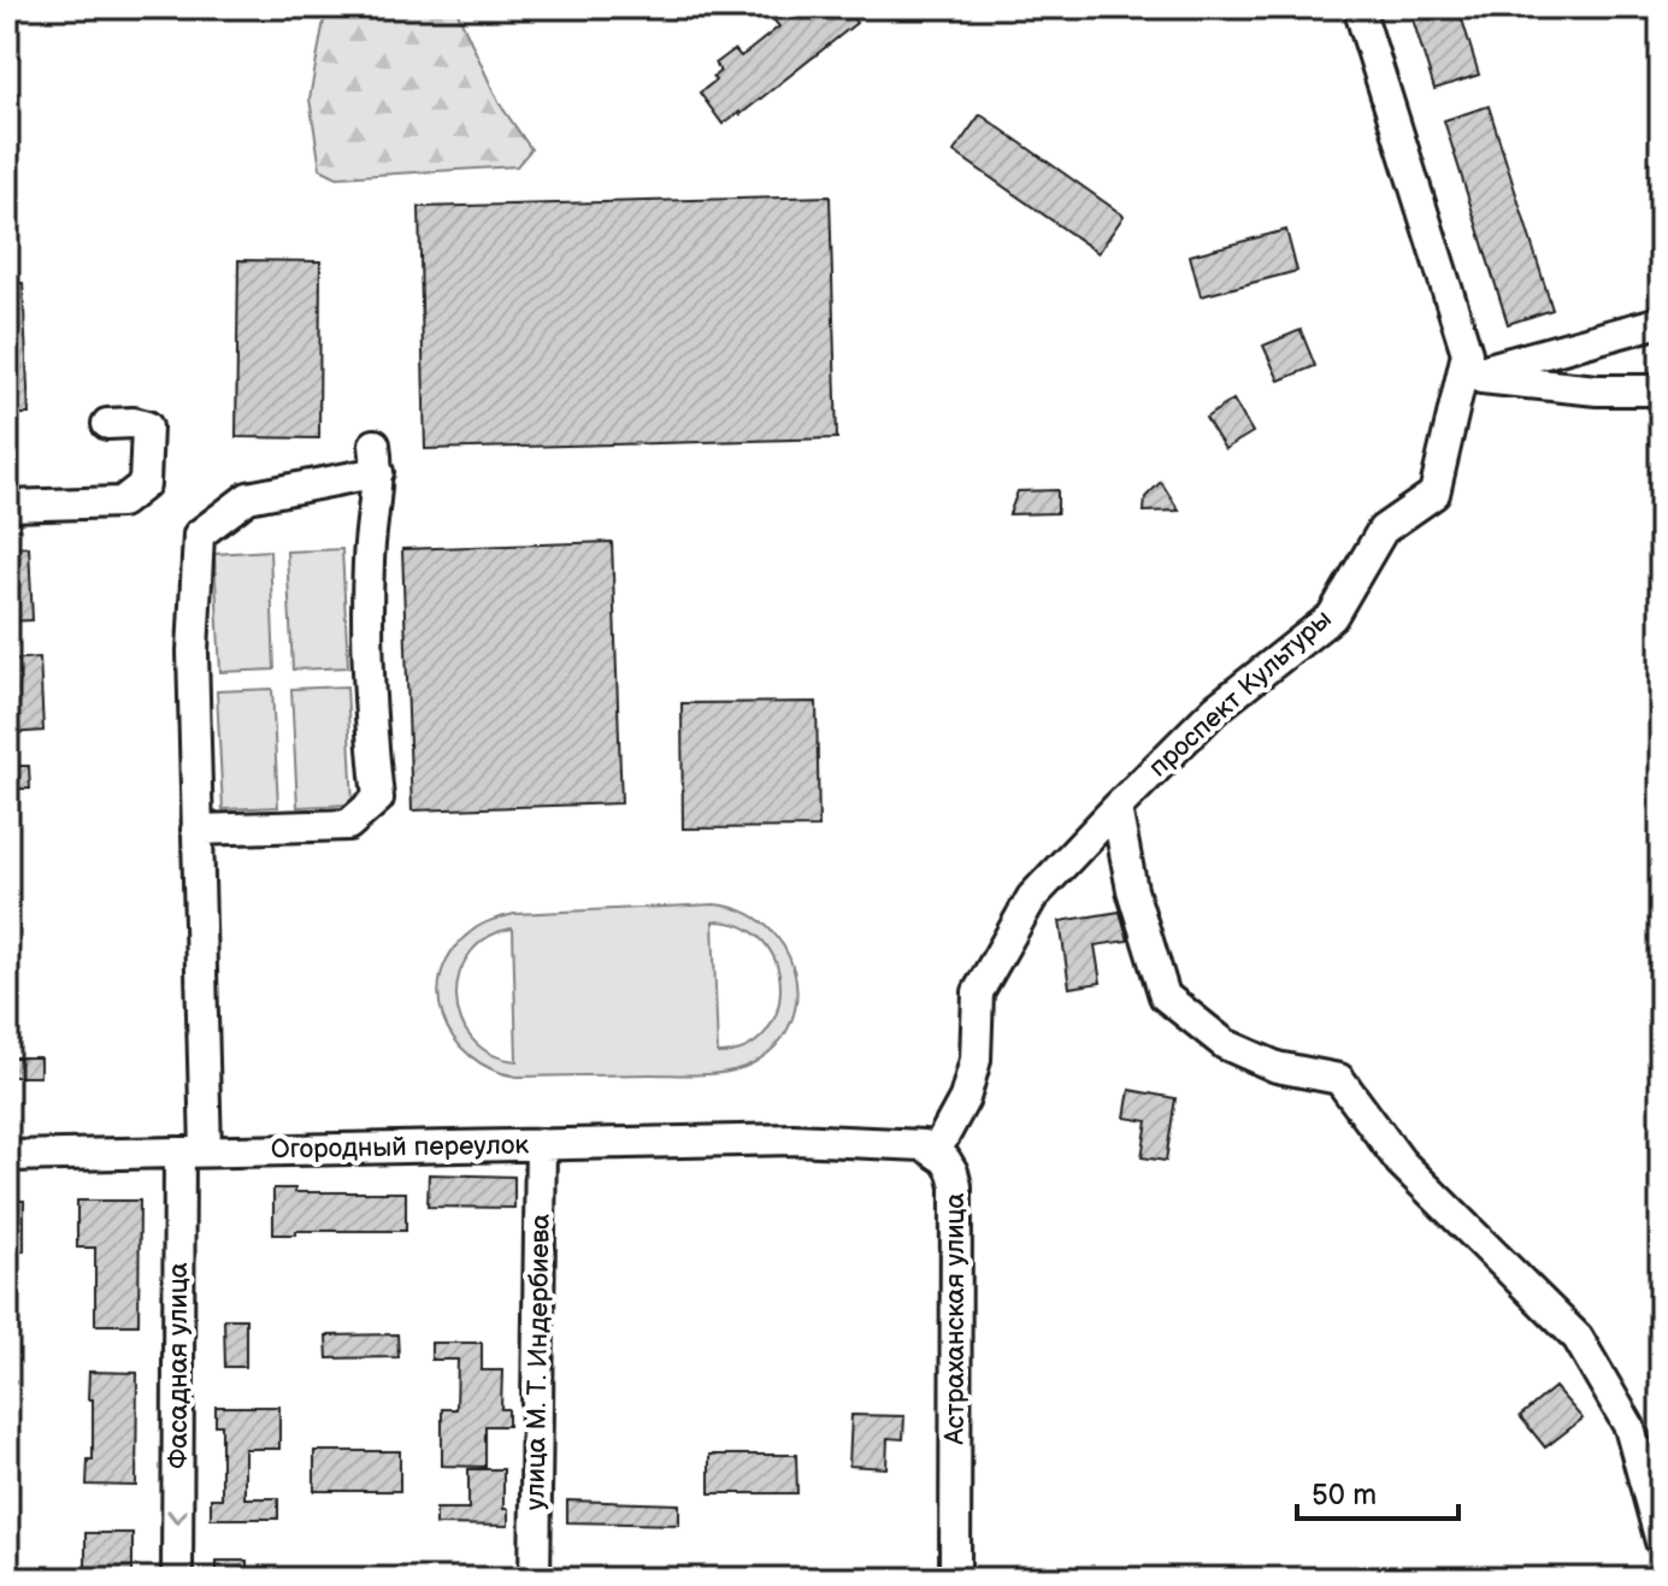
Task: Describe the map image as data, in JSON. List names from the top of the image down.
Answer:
{
  "streets": {
    "street": [
      "проспект Культуры",
      "Огородный переулок",
      "Астраханская улица",
      "улица М. Т. Индербиева",
      "Фасадная улица"
    ]
  },
  "crossings": [
    ["проспект Культуры", "Огородный переулок"],
    ["проспект Культуры", "Астраханская улица"],
    ["Огородный переулок", "Астраханская улица"],
    ["Огородный переулок", "улица М. Т. Индербиева"],
    ["Огородный переулок", "Фасадная улица"]
  ],
  "scale_bar": "50 m"
}
